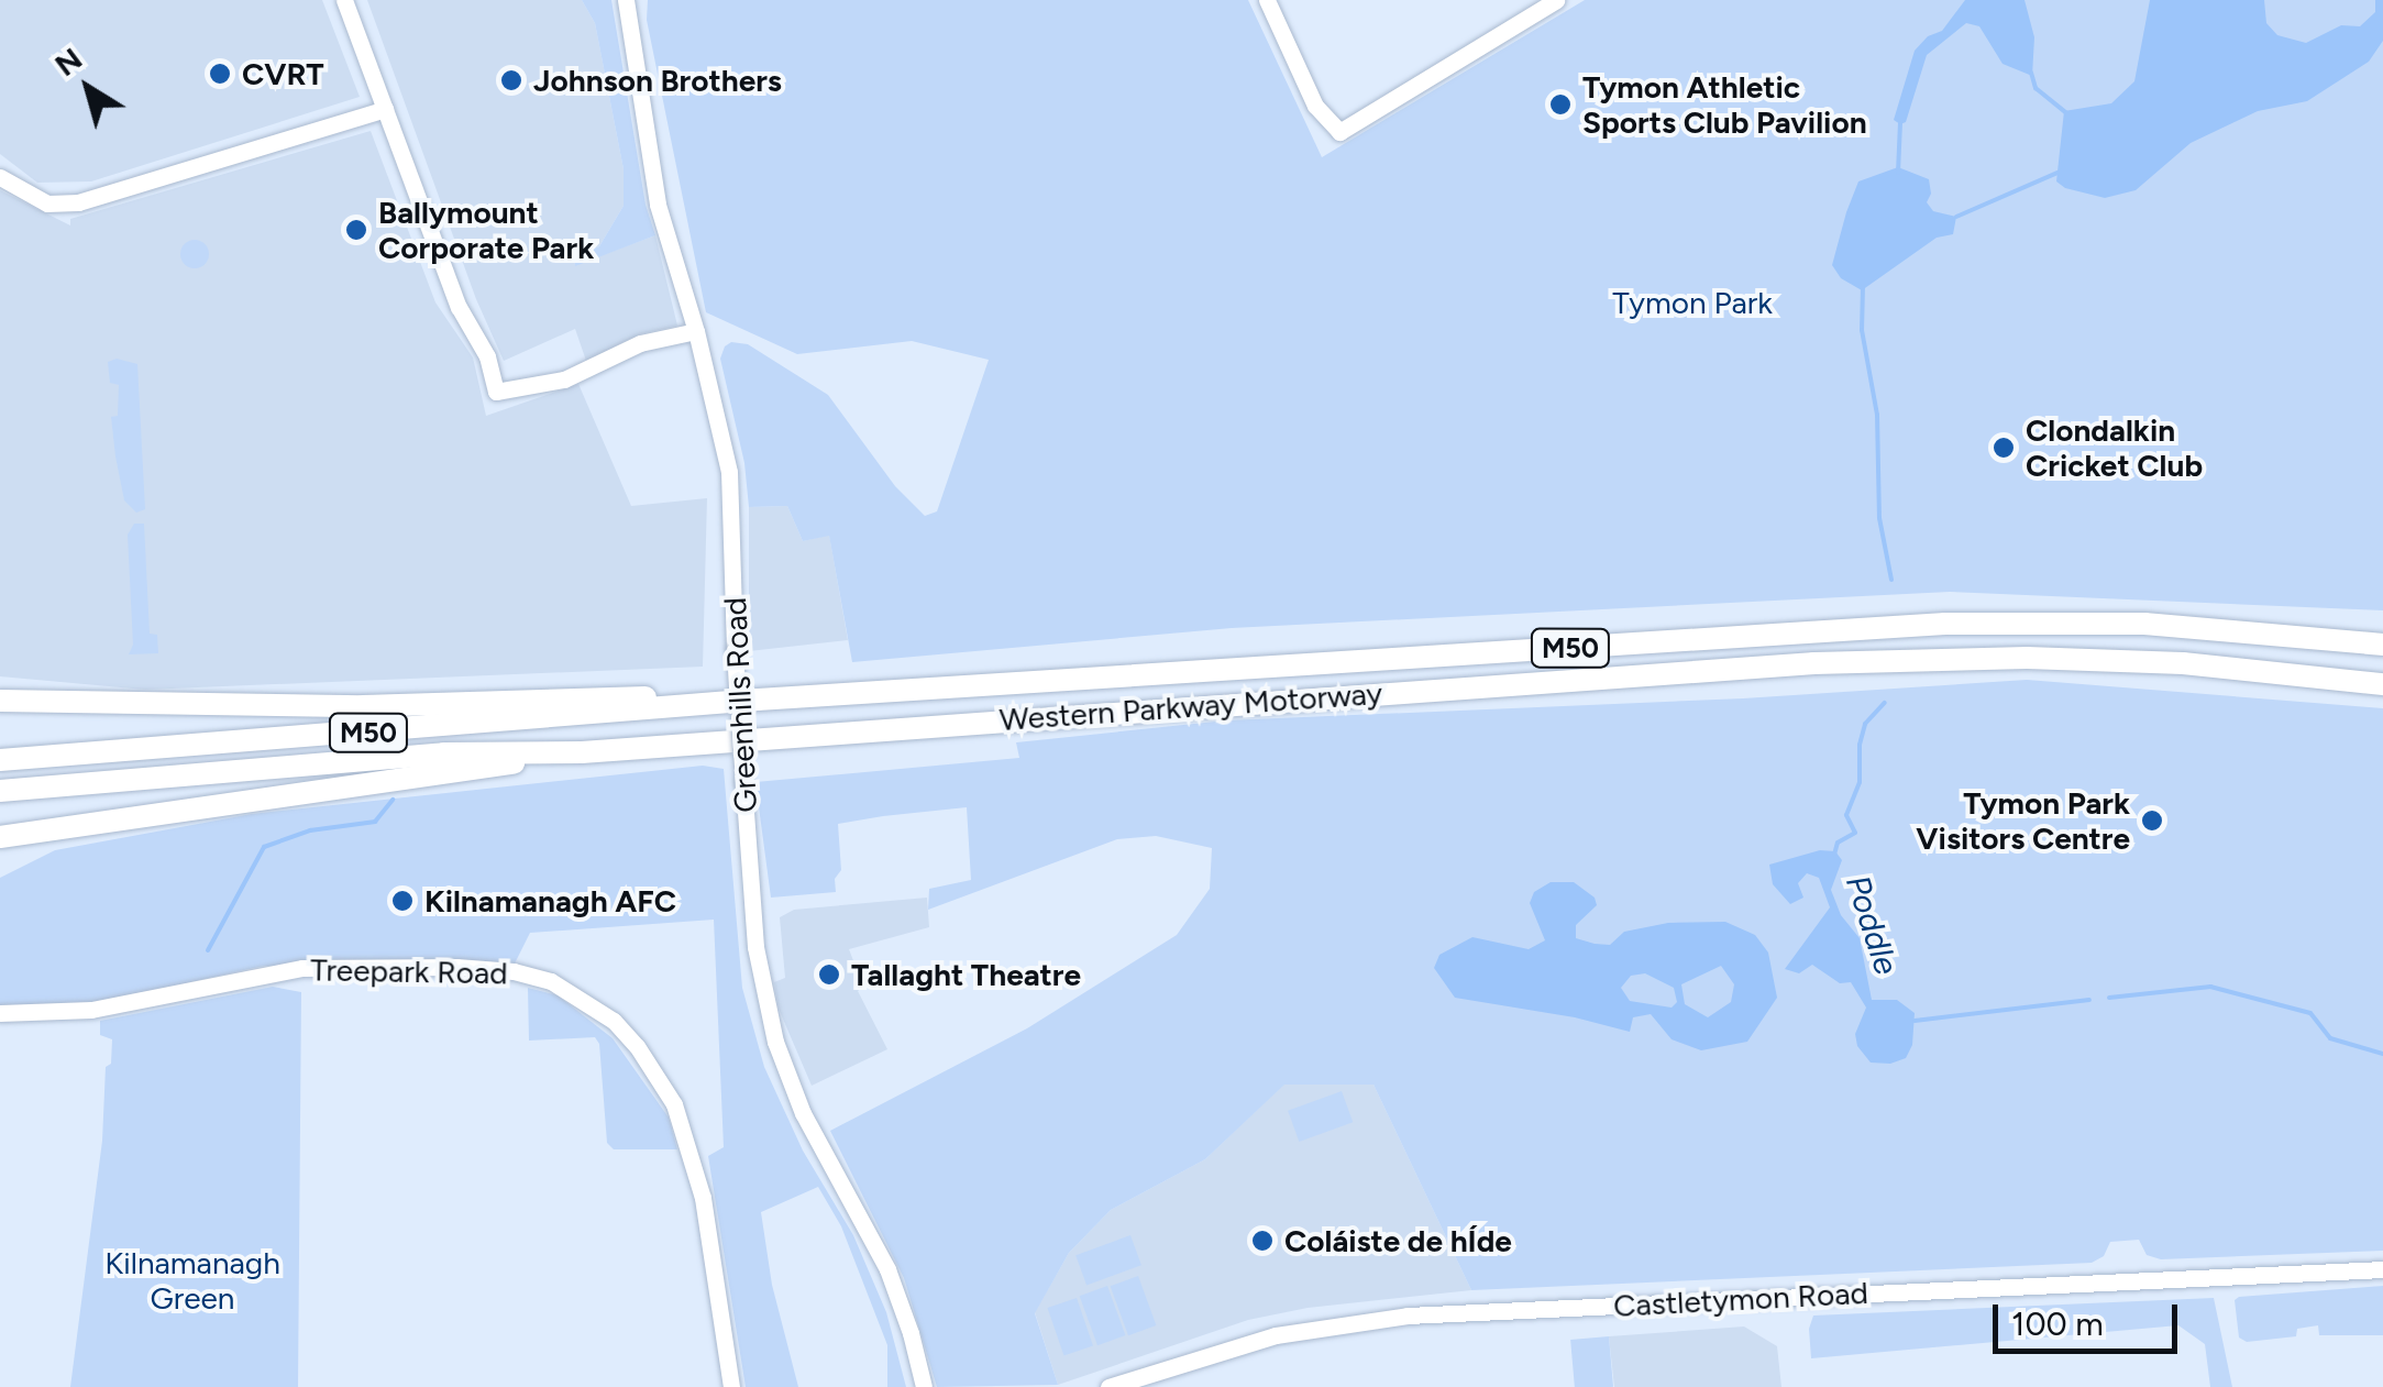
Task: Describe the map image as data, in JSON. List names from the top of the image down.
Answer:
{
  "streets": {
    "highway": ["M50", "Western Parkway Motorway"],
    "street": ["Greenhills Road", "Treepark Road", "Castletymon Road"]
  },
  "crossings": [
    ["M50", "Western Parkway Motorway"]
  ],
  "water": ["Poddle"],
  "parks": ["Tymon Park", "Kilnamanagh Green"],
  "places": [
    "CVRT",
    "Johnson Brothers",
    "Tymon Athletic Sports Club Pavilion",
    "Ballymount Corporate Park",
    "Clondalkin Cricket Club",
    "Tymon Park Visitors Centre",
    "Kilnamanagh AFC",
    "Tallaght Theatre",
    "Coláiste de hÍde"
  ],
  "scale_bar": "100 m",
  "north": "top left"
}
